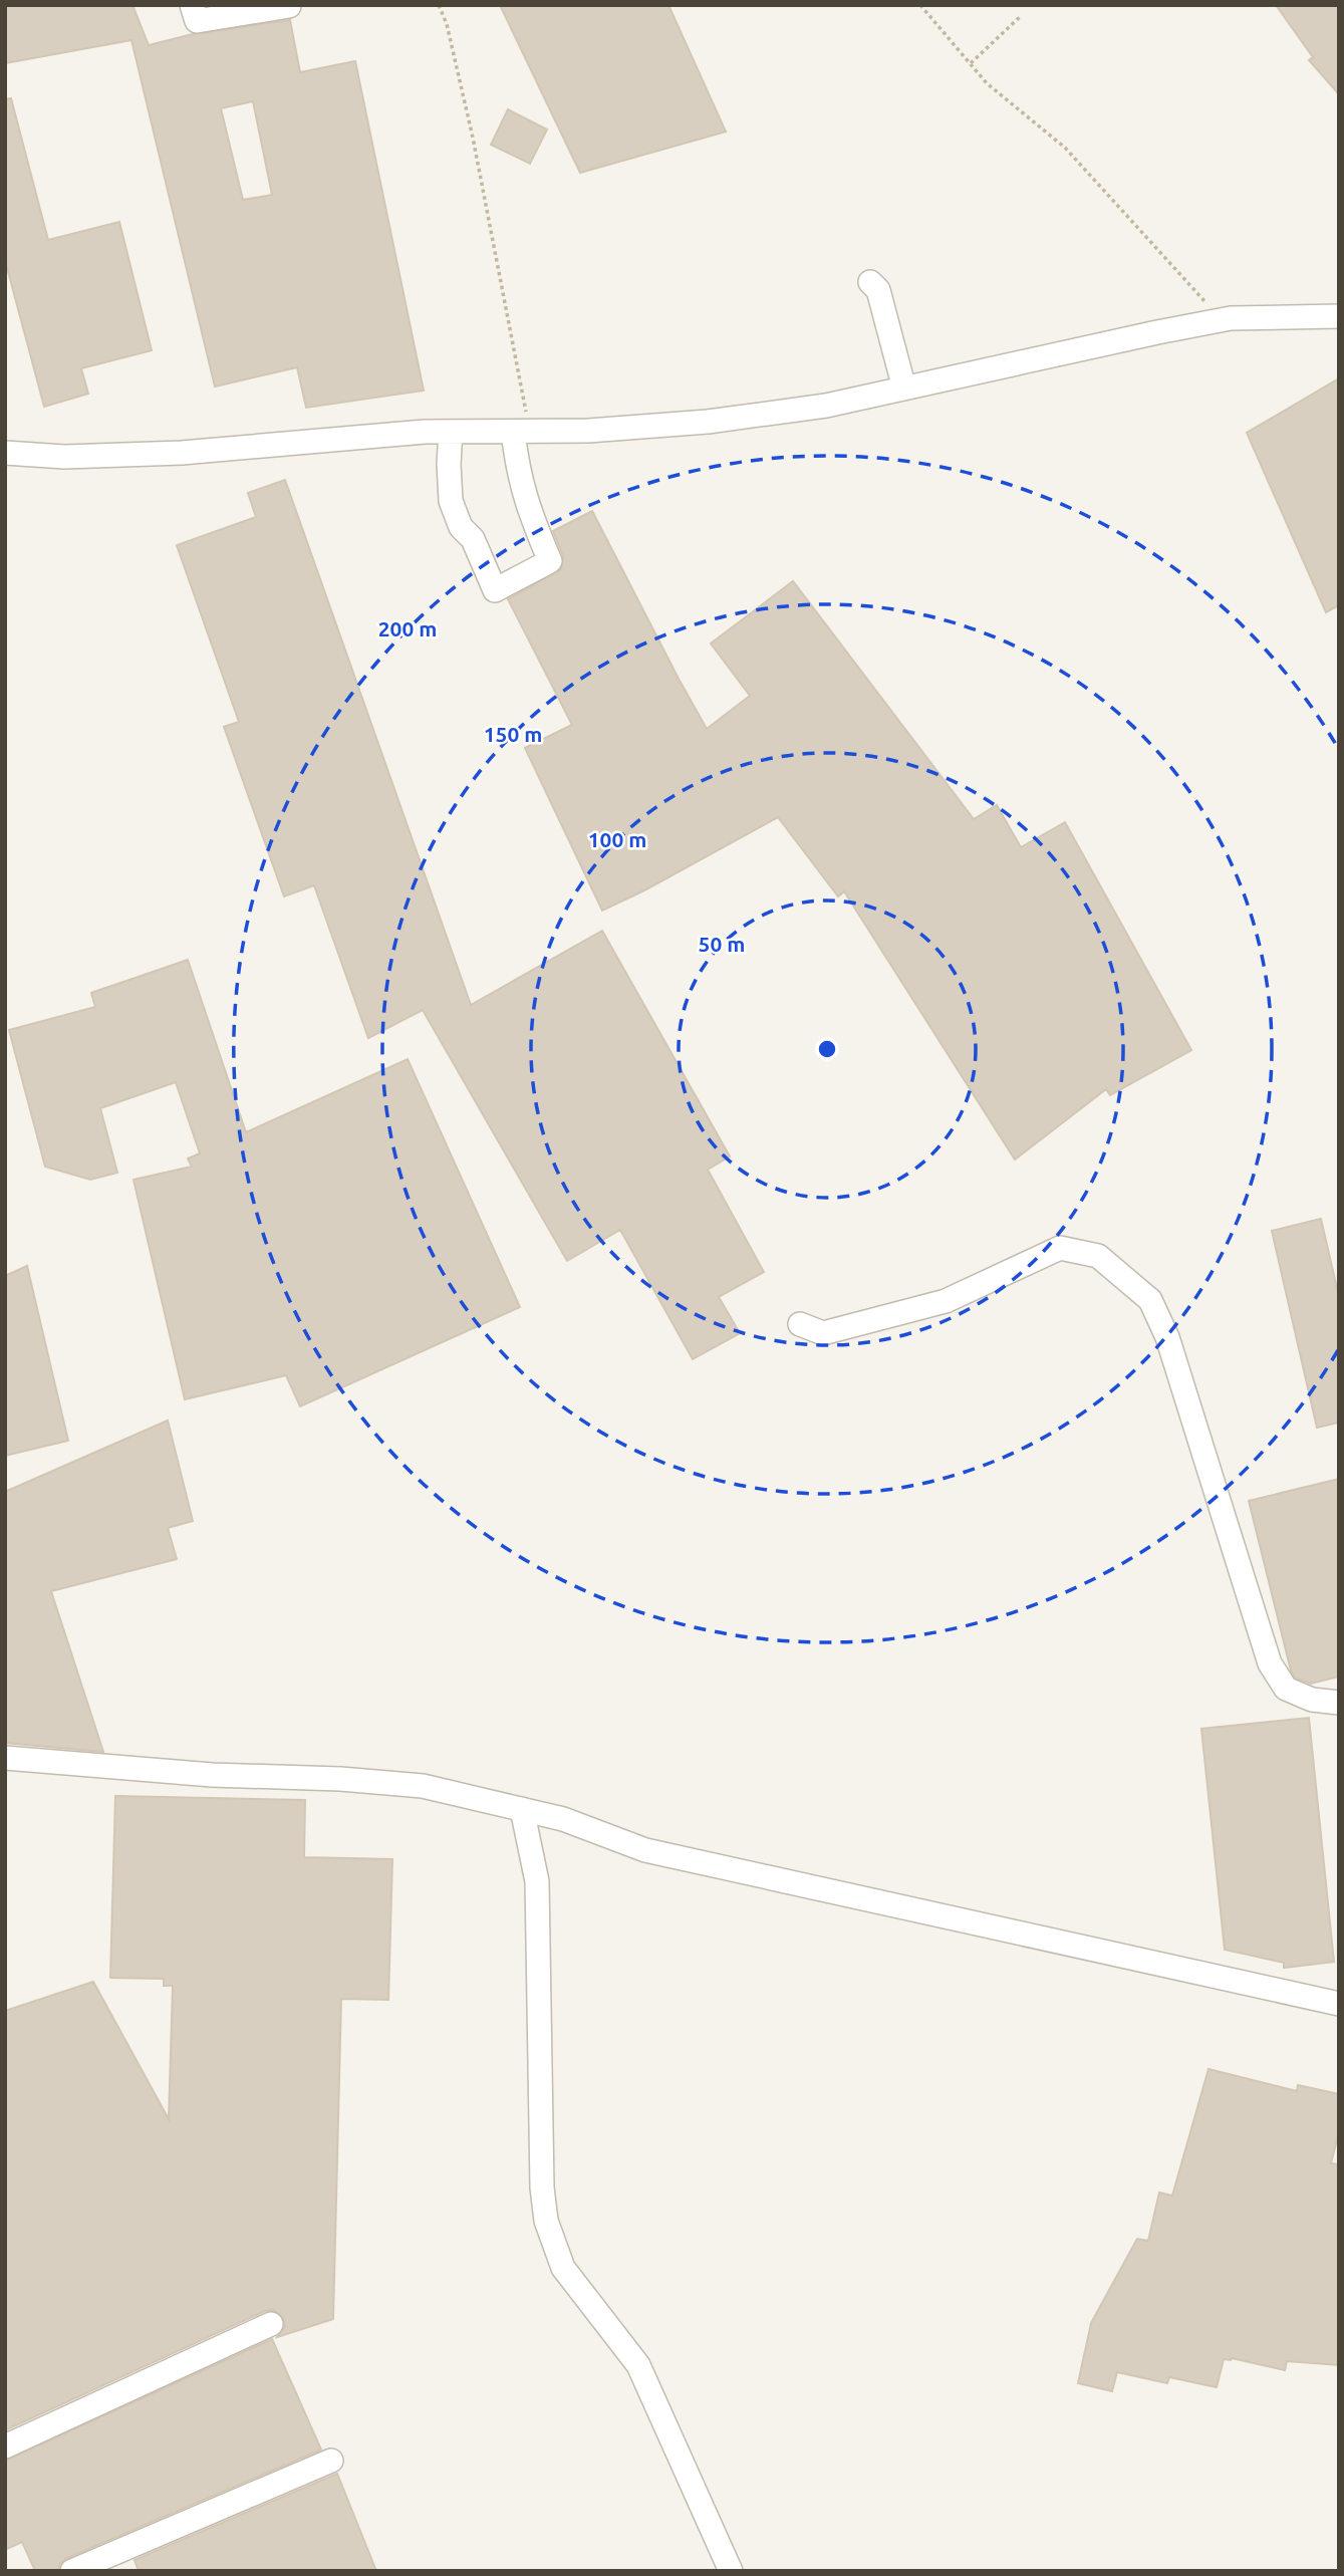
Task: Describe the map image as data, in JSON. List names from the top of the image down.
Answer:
{
  "rings": [
    "200 m",
    "150 m",
    "100 m",
    "50 m"
  ]
}
